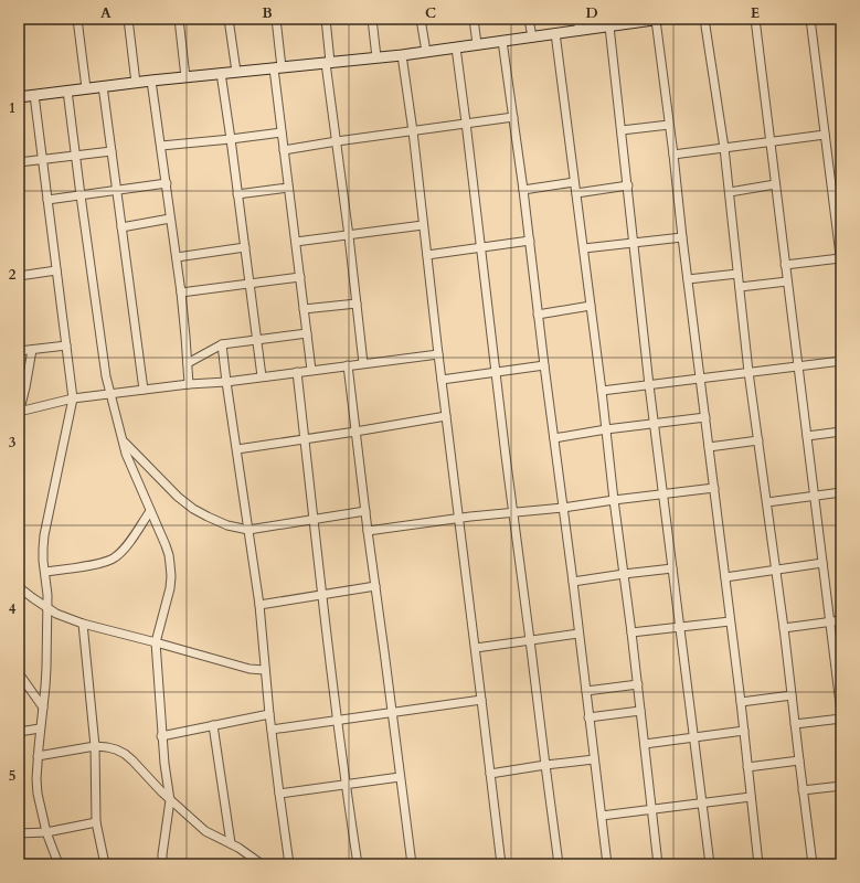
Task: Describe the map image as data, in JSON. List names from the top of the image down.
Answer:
{
  "grid": {
    "columns": [
      "A",
      "B",
      "C",
      "D",
      "E"
    ],
    "rows": [
      "1",
      "2",
      "3",
      "4",
      "5"
    ]
  }
}
